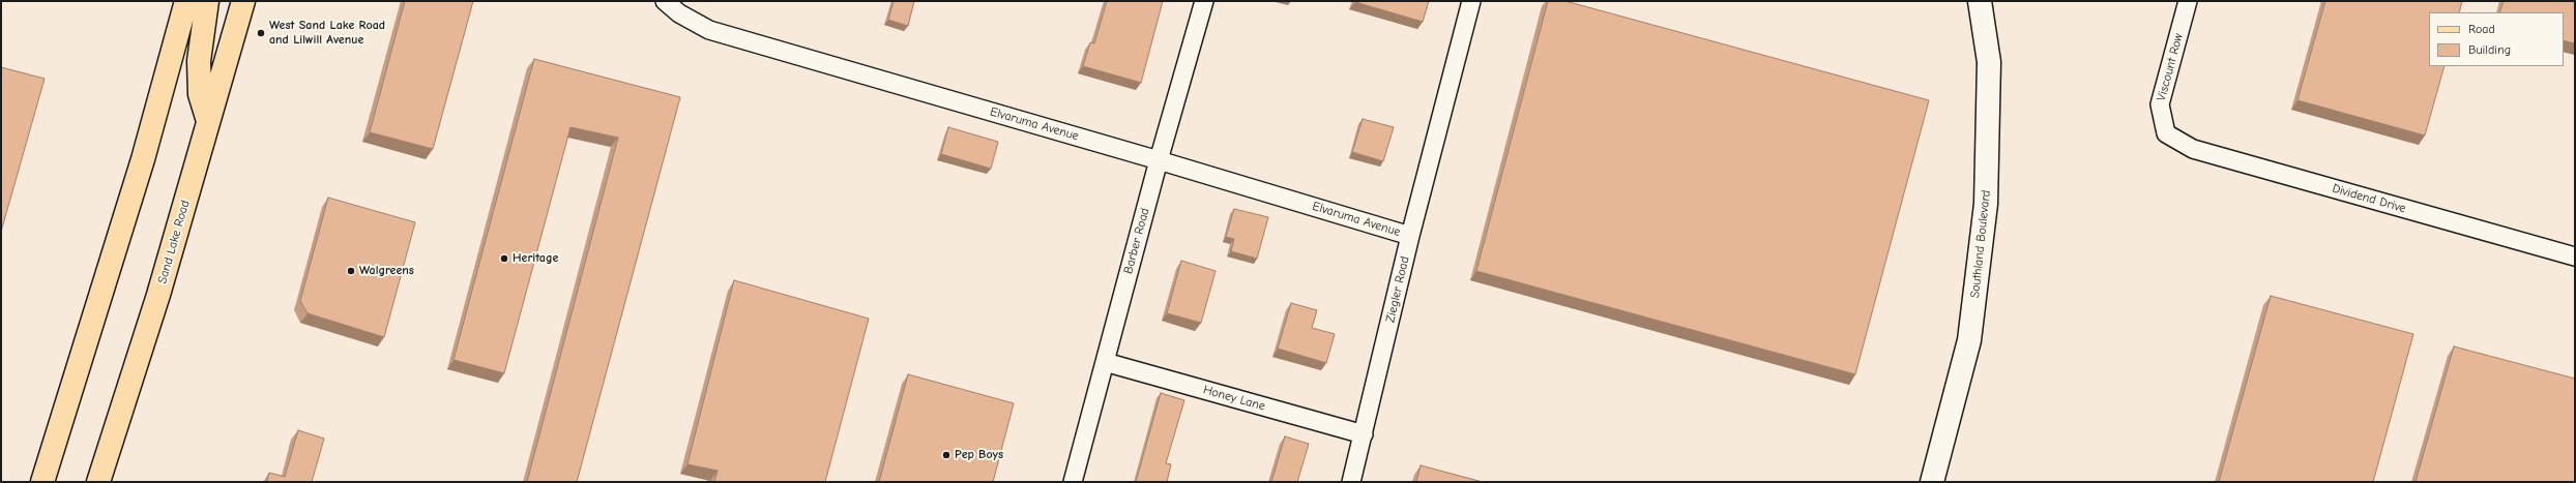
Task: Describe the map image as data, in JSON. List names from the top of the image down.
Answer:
{
  "streets": {
    "main road": ["Sand Lake Road"],
    "street": [
      "Viscount Row",
      "Elvaruma Avenue",
      "Dividend Drive",
      "Barber Road",
      "Southland Boulevard",
      "Ziegler Road",
      "Honey Lane"
    ]
  },
  "crossings": [
    ["Viscount Row", "Dividend Drive"],
    ["Elvaruma Avenue", "Barber Road"],
    ["Elvaruma Avenue", "Ziegler Road"],
    ["Barber Road", "Honey Lane"],
    ["Ziegler Road", "Honey Lane"]
  ],
  "places": [
    "West Sand Lake Road and Lilwill Avenue",
    "Heritage",
    "Walgreens",
    "Pep Boys"
  ],
  "legend": ["Road", "Building"]
}
